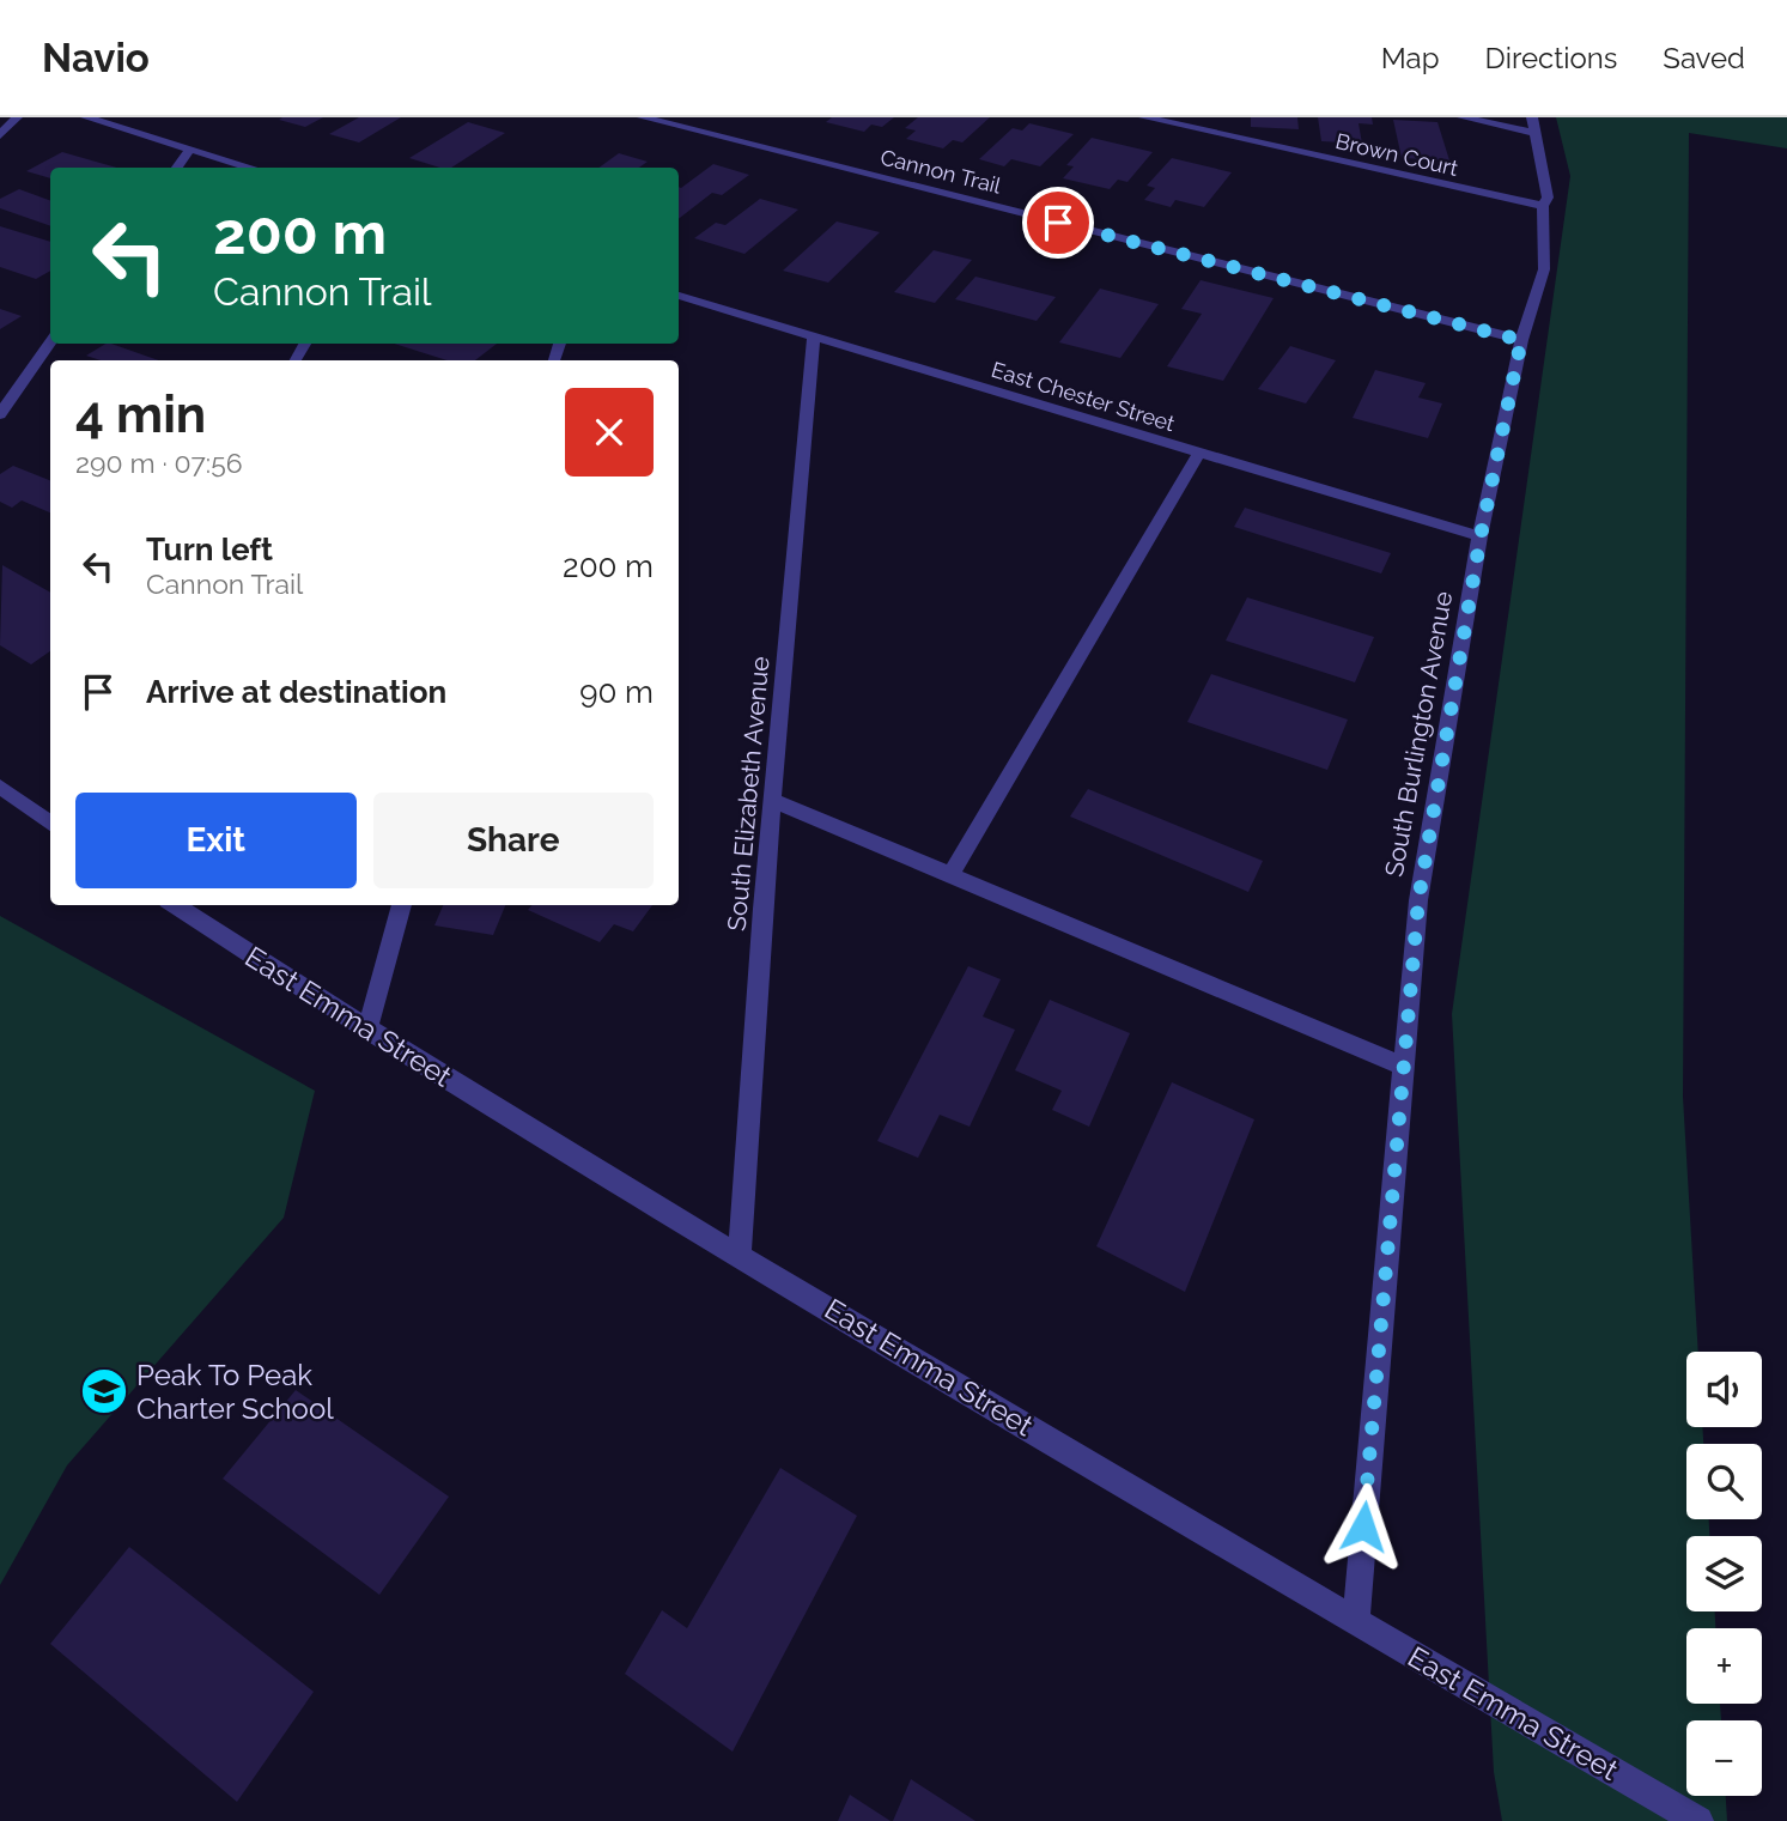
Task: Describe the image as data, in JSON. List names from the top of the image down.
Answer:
{
  "streets": {
    "street": [
      "Brown Court",
      "Cannon Trail",
      "East Chester Street",
      "South Burlington Avenue",
      "South Elizabeth Avenue",
      "East Emma Street"
    ]
  },
  "crossings": [
    ["Brown Court", "South Burlington Avenue"],
    ["Cannon Trail", "South Burlington Avenue"],
    ["East Chester Street", "South Burlington Avenue"],
    ["East Chester Street", "South Elizabeth Avenue"],
    ["South Burlington Avenue", "East Emma Street"],
    ["South Elizabeth Avenue", "East Emma Street"]
  ],
  "places": {
    "school or university": ["Peak To Peak Charter School"]
  },
  "page": {
    "header": "Navio",
    "nav": ["Map", "Directions", "Saved"],
    "turn": ["200 m", "Cannon Trail"],
    "heading": ["4 min", "290 m · 07:56"],
    "list": [
      {
        "name": "Turn left",
        "note": "Cannon Trail",
        "value": "200 m"
      },
      {
        "name": "Arrive at destination",
        "value": "90 m"
      }
    ],
    "buttons": ["Exit", "Share"],
    "map_buttons": ["+", "−"]
  }
}
